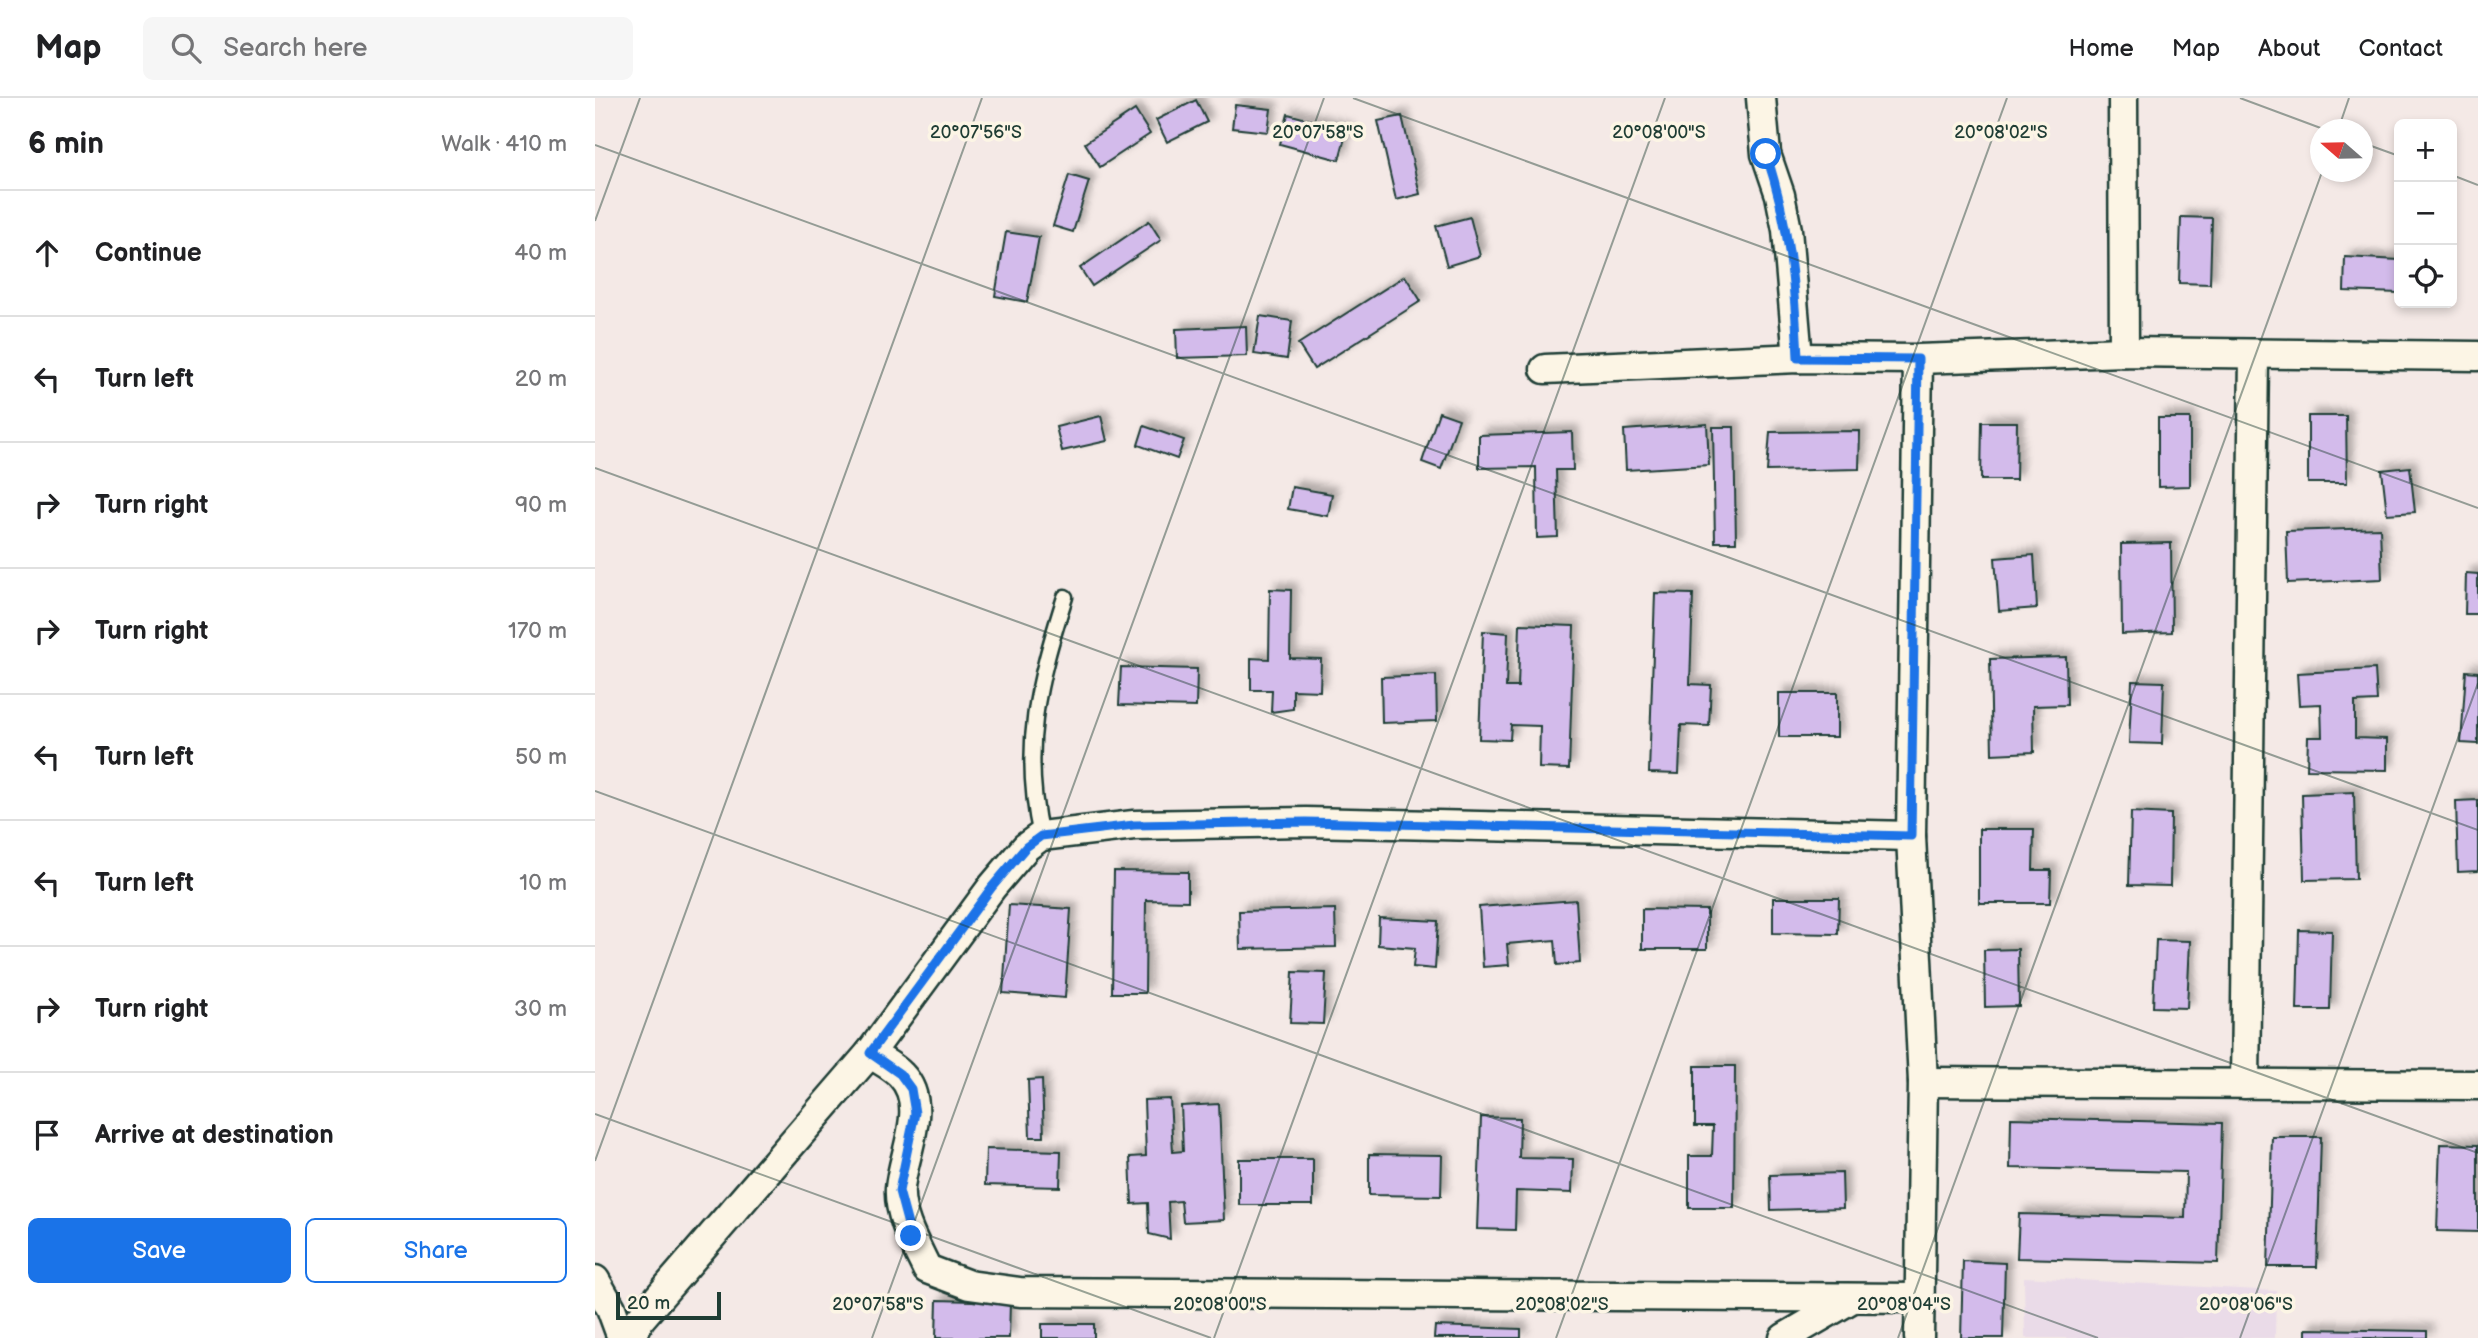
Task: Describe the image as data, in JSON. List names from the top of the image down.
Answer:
{
  "scale_bar": "20 m",
  "north": "left",
  "page": {
    "header": "Map",
    "search": "Search here",
    "nav": [
      "Home",
      "Map",
      "About",
      "Contact"
    ],
    "heading": ["6 min", "Walk · 410 m"],
    "map_buttons": ["+", "−"],
    "list": [
      ["Continue", "40 m"],
      ["Turn left", "20 m"],
      ["Turn right", "90 m"],
      ["Turn right", "170 m"],
      ["Turn left", "50 m"],
      ["Turn left", "10 m"],
      ["Turn right", "30 m"],
      "Arrive at destination"
    ],
    "buttons": ["Save", "Share"],
    "scale": "20 m"
  },
  "coordinates": [
    "20°07'56\"S",
    "20°07'58\"S",
    "20°08'00\"S",
    "20°08'02\"S",
    "20°08'04\"S",
    "20°08'06\"S"
  ]
}
